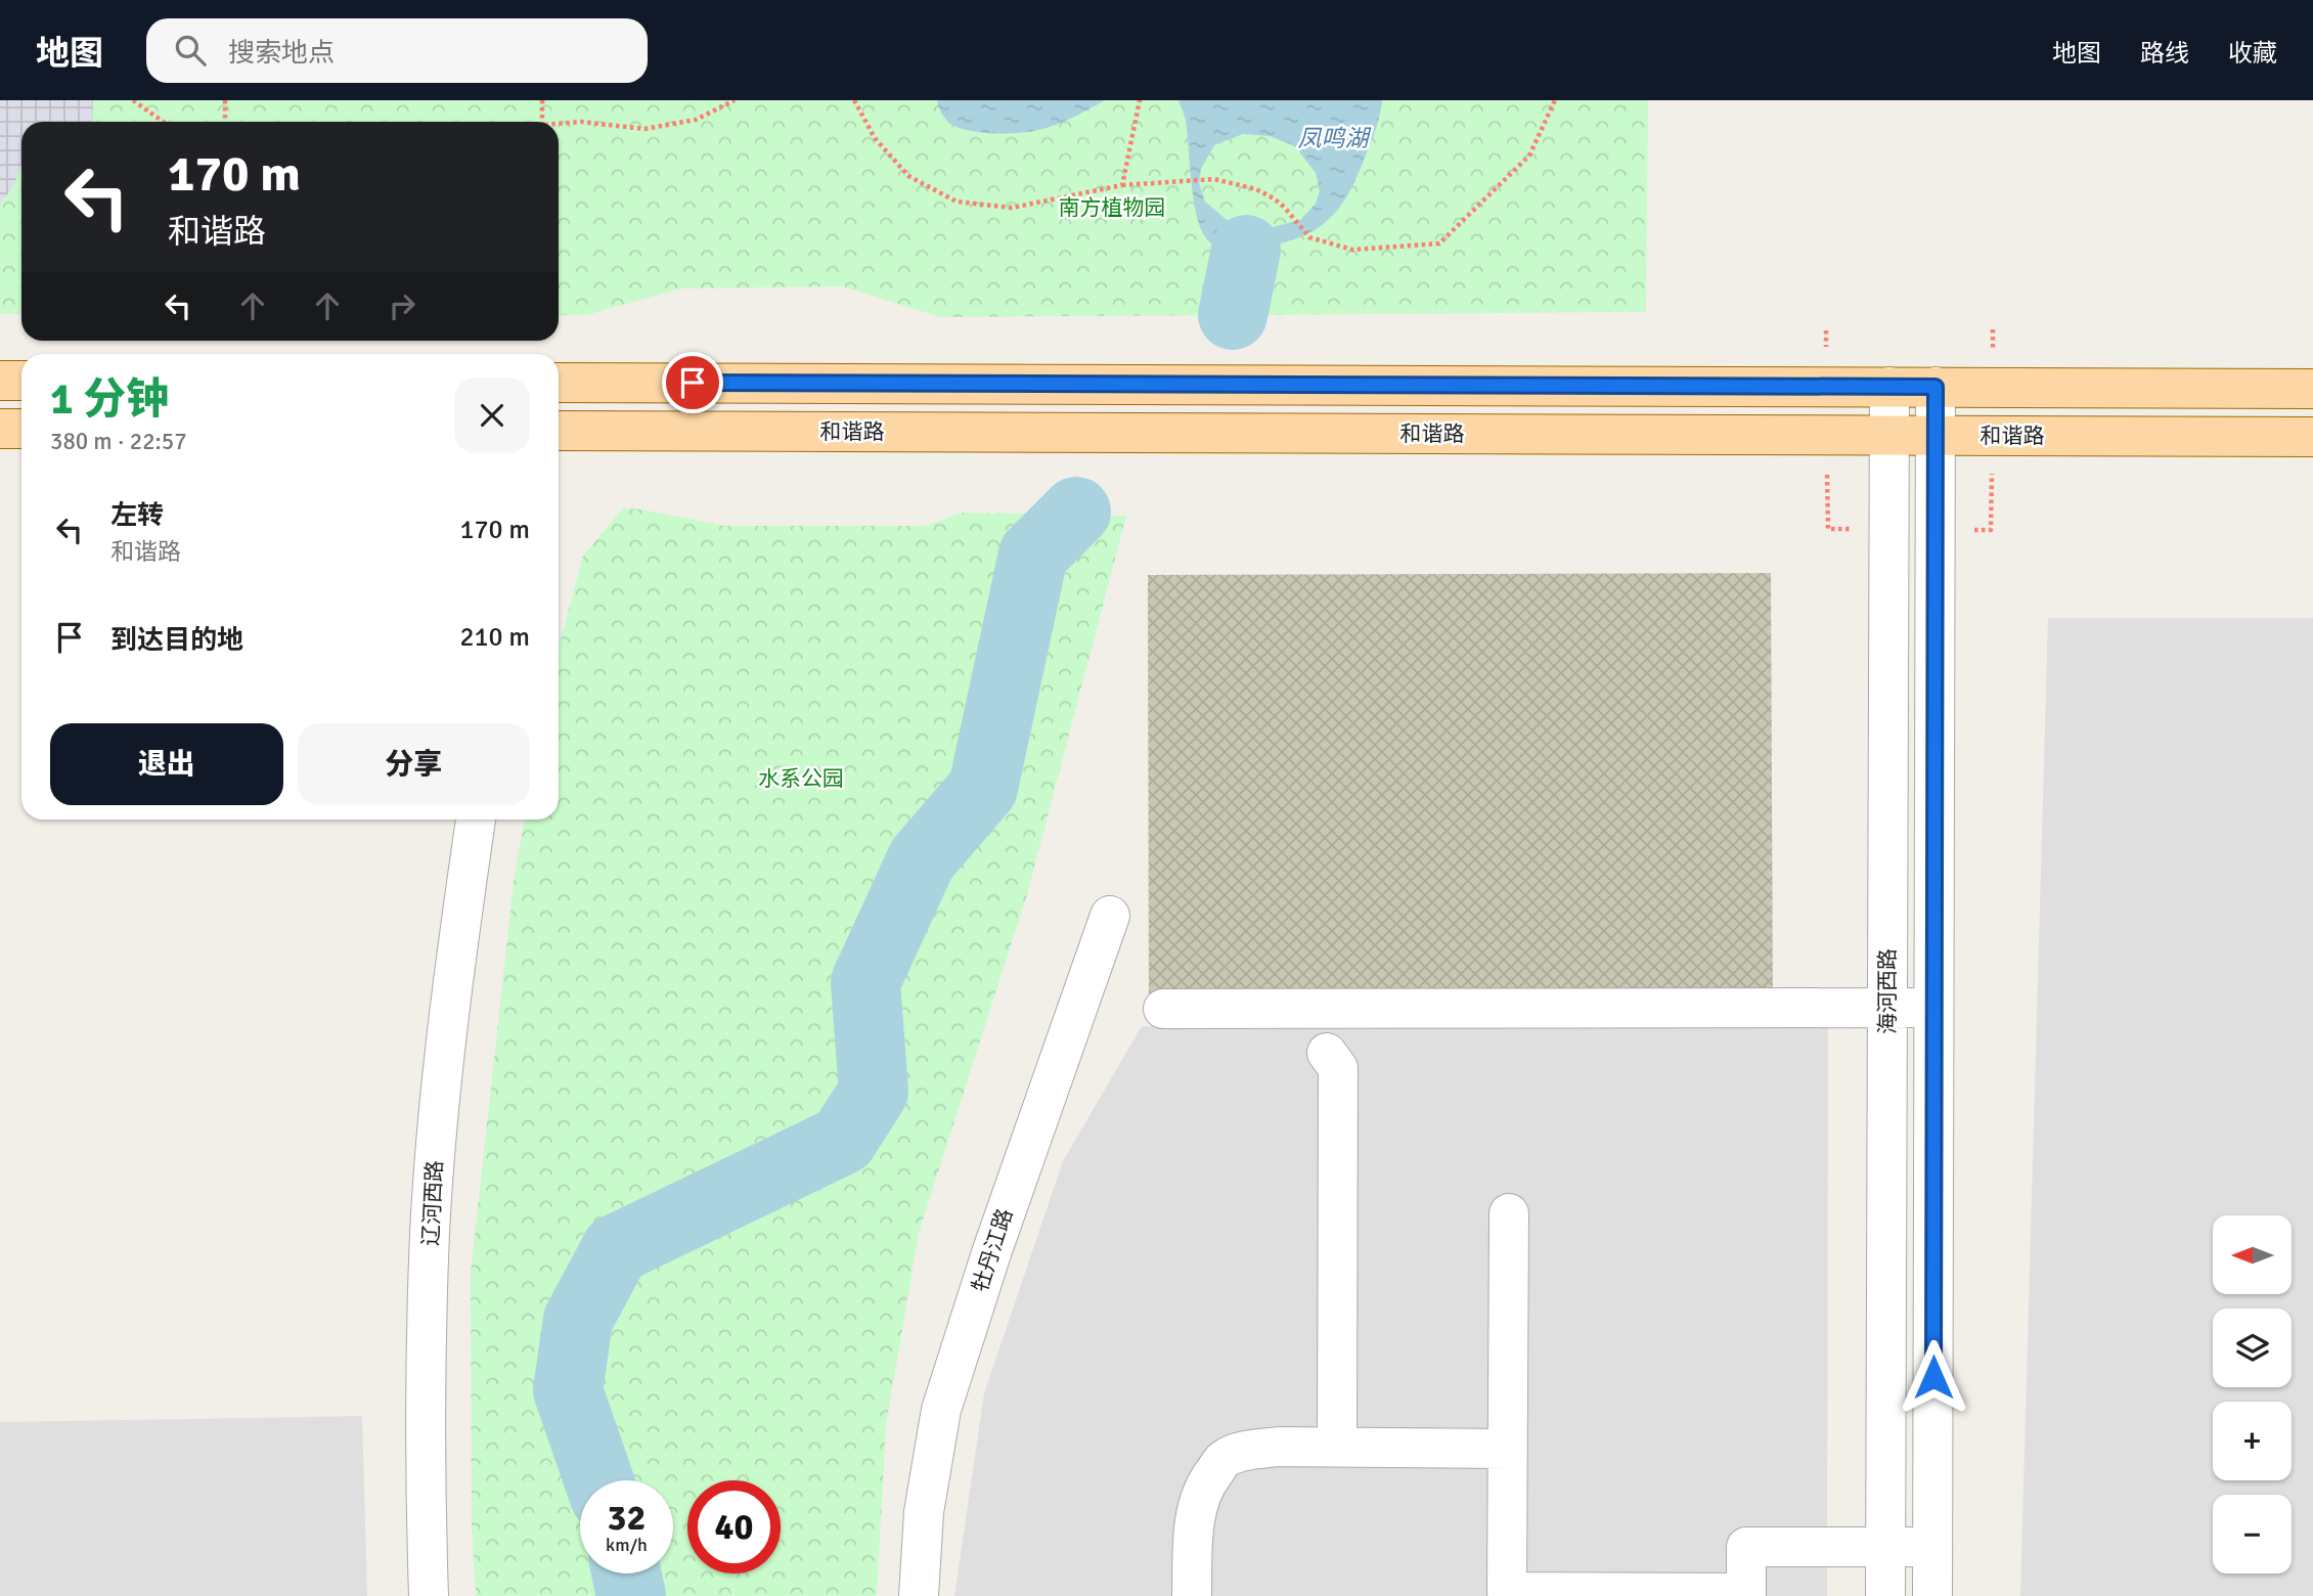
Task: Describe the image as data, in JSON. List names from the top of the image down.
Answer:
{
  "streets": {
    "main road": ["和谐路"],
    "street": ["海河西路", "辽河西路", "牡丹江路"]
  },
  "crossings": [
    ["和谐路", "海河西路"]
  ],
  "water": ["凤鸣湖"],
  "parks": ["南方植物园", "水系公园"],
  "north": "left",
  "page": {
    "header": "地图",
    "search": "搜索地点",
    "nav": ["地图", "路线", "收藏"],
    "turn": ["170 m", "和谐路"],
    "heading": ["1 分钟", "380 m · 22:57"],
    "list": [
      {
        "name": "左转",
        "note": "和谐路",
        "value": "170 m"
      },
      {
        "name": "到达目的地",
        "value": "210 m"
      }
    ],
    "buttons": ["退出", "分享"],
    "map_buttons": ["+", "−"],
    "speed": "32 km/h",
    "limit": "40"
  }
}
